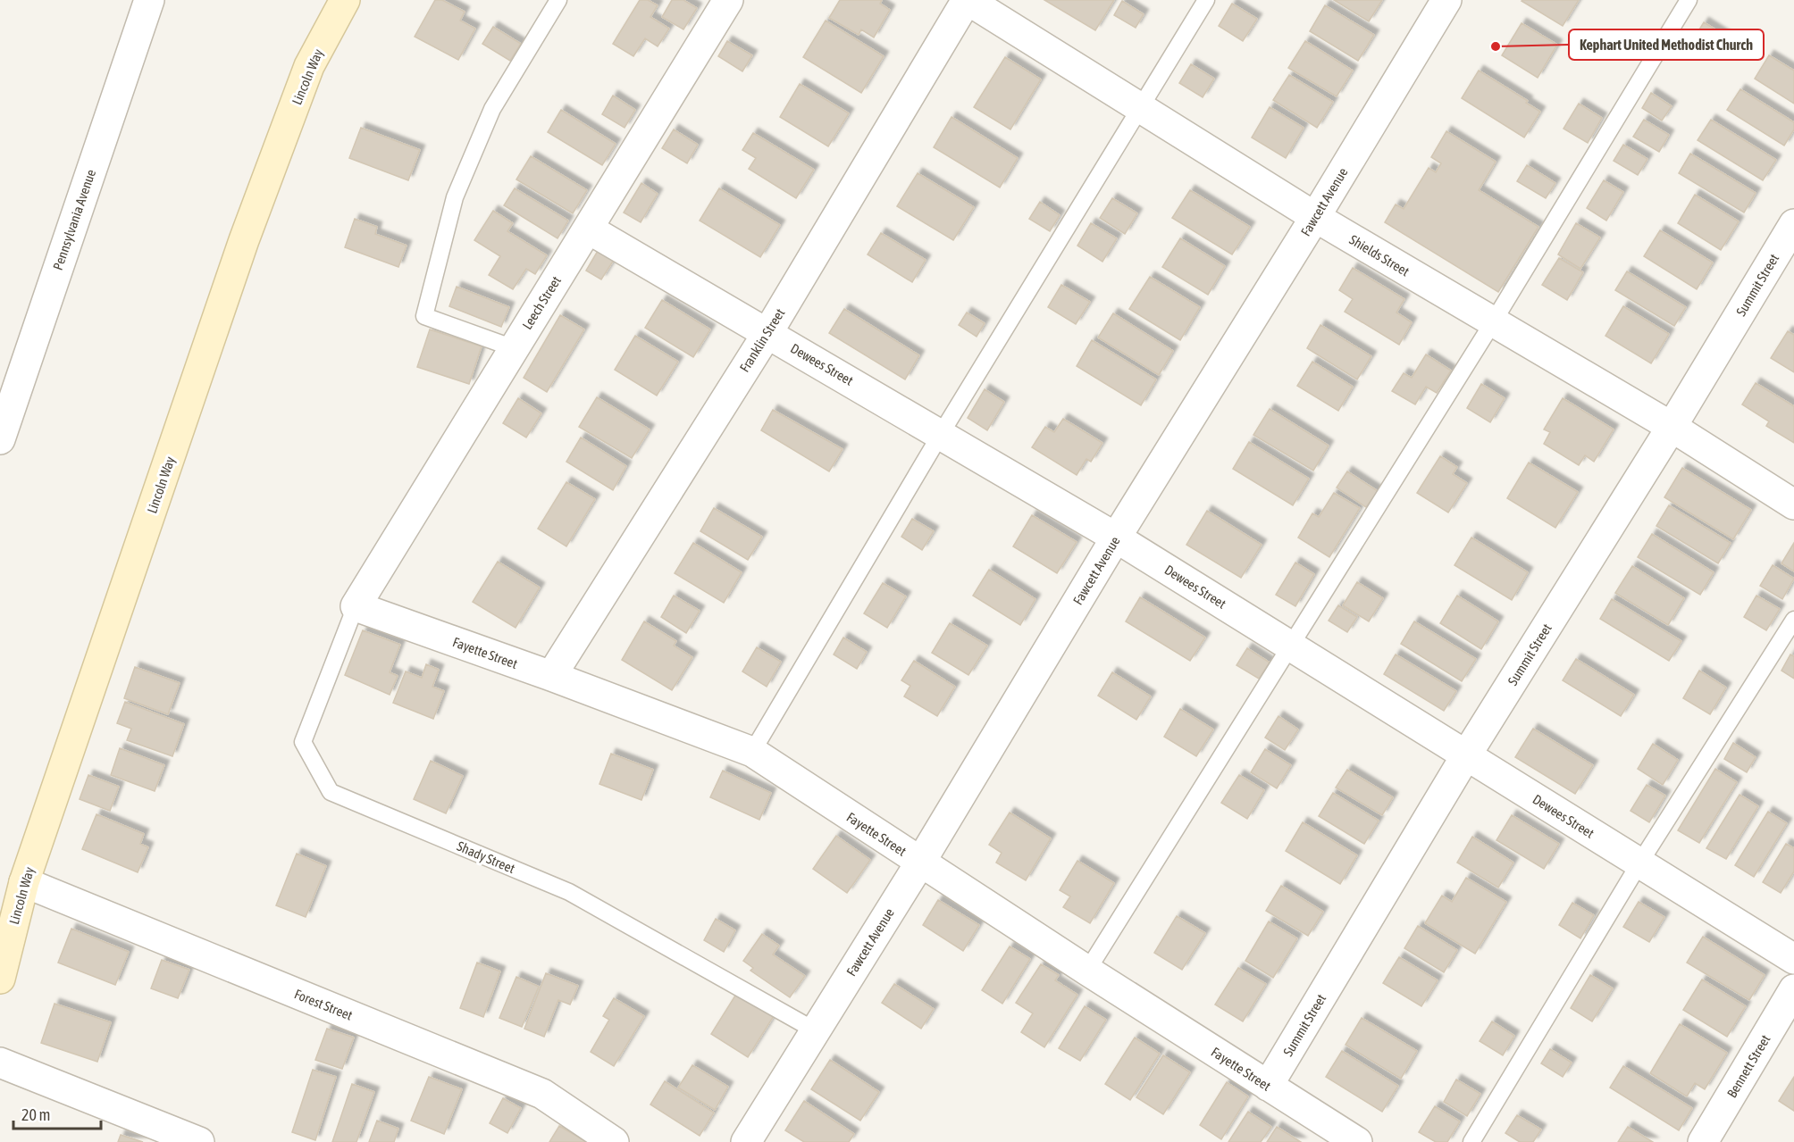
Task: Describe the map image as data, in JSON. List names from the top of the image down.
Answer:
{
  "streets": {
    "main road": ["Lincoln Way"],
    "street": [
      "Fawcett Avenue",
      "Pennsylvania Avenue",
      "Shields Street",
      "Summit Street",
      "Leech Street",
      "Franklin Street",
      "Dewees Street",
      "Fayette Street",
      "Forest Street",
      "Bennett Street"
    ],
    "lane": ["Shady Street"]
  },
  "crossings": [
    ["Lincoln Way", "Forest Street"],
    ["Fawcett Avenue", "Shields Street"],
    ["Fawcett Avenue", "Dewees Street"],
    ["Fawcett Avenue", "Fayette Street"],
    ["Fawcett Avenue", "Shady Street"],
    ["Shields Street", "Summit Street"],
    ["Shields Street", "Franklin Street"],
    ["Summit Street", "Dewees Street"],
    ["Summit Street", "Fayette Street"],
    ["Leech Street", "Dewees Street"],
    ["Leech Street", "Fayette Street"],
    ["Leech Street", "Shady Street"],
    ["Franklin Street", "Dewees Street"],
    ["Franklin Street", "Fayette Street"],
    ["Fayette Street", "Shady Street"]
  ],
  "places": ["Kephart United Methodist Church"],
  "scale_bar": "20 m"
}
